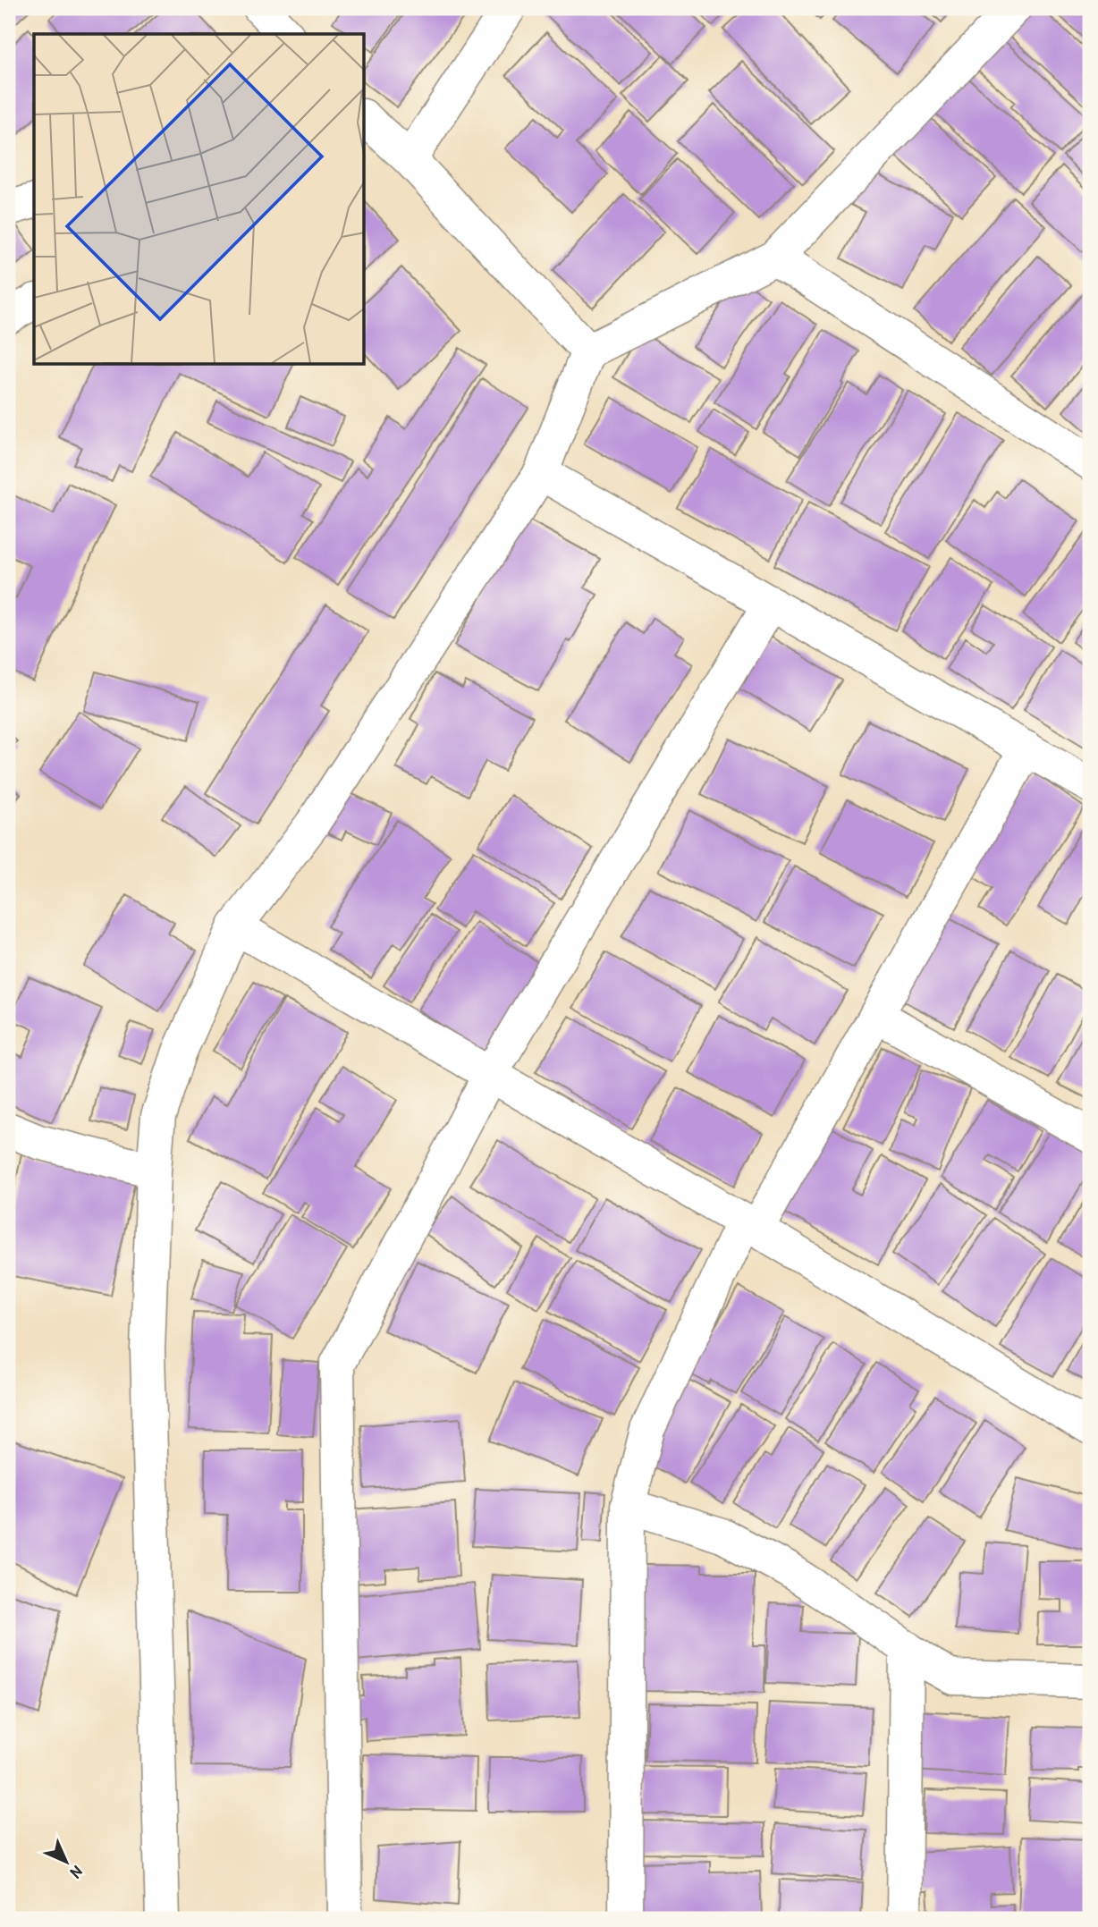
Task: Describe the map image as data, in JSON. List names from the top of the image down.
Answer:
{
  "north": "bottom right"
}
